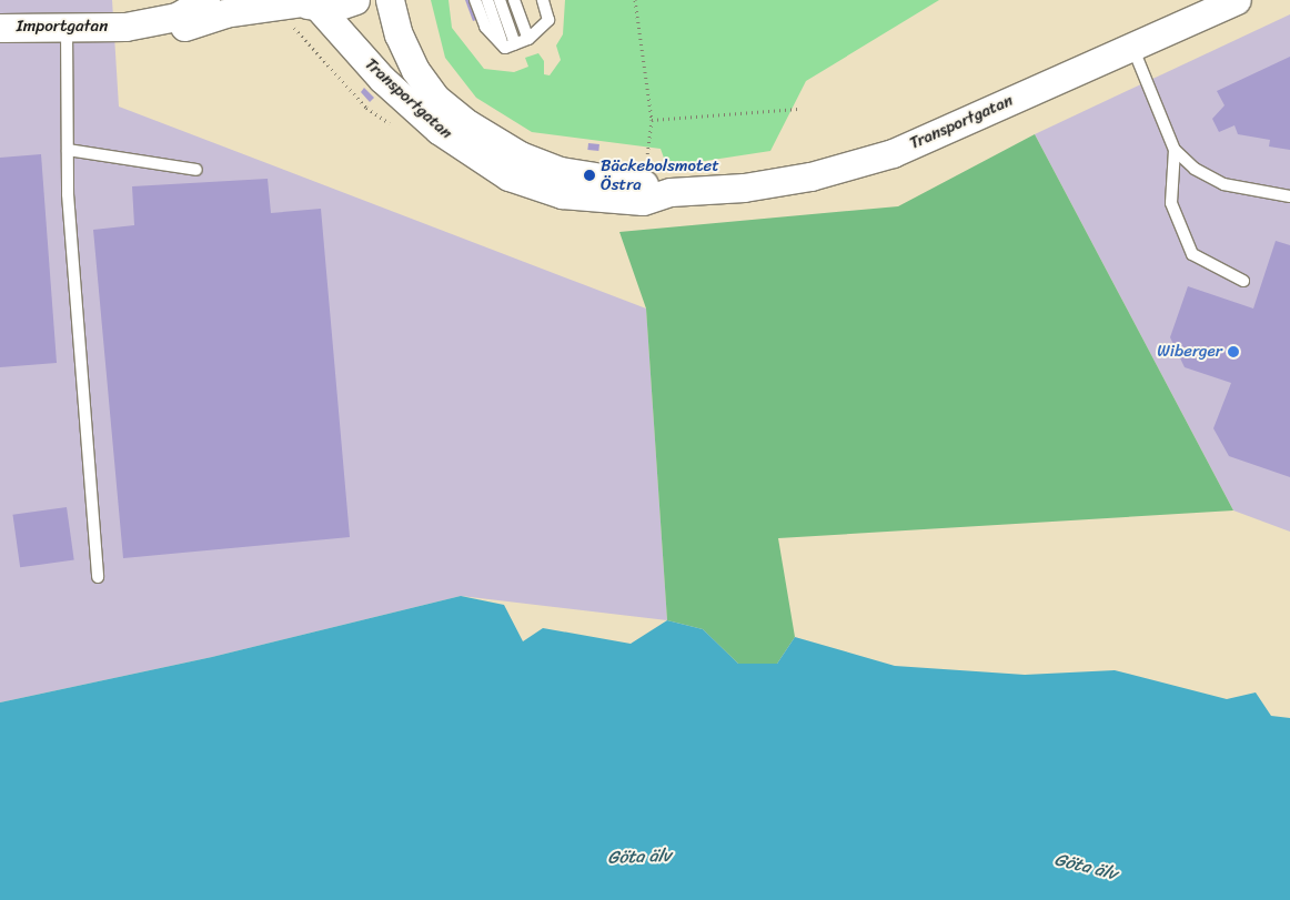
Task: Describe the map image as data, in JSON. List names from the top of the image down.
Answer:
{
  "streets": {
    "street": ["Importgatan", "Transportgatan"]
  },
  "crossings": [
    ["Importgatan", "Transportgatan"]
  ],
  "water": ["Göta älv"],
  "places": ["Bäckebolsmotet Östra", "Wiberger"]
}
